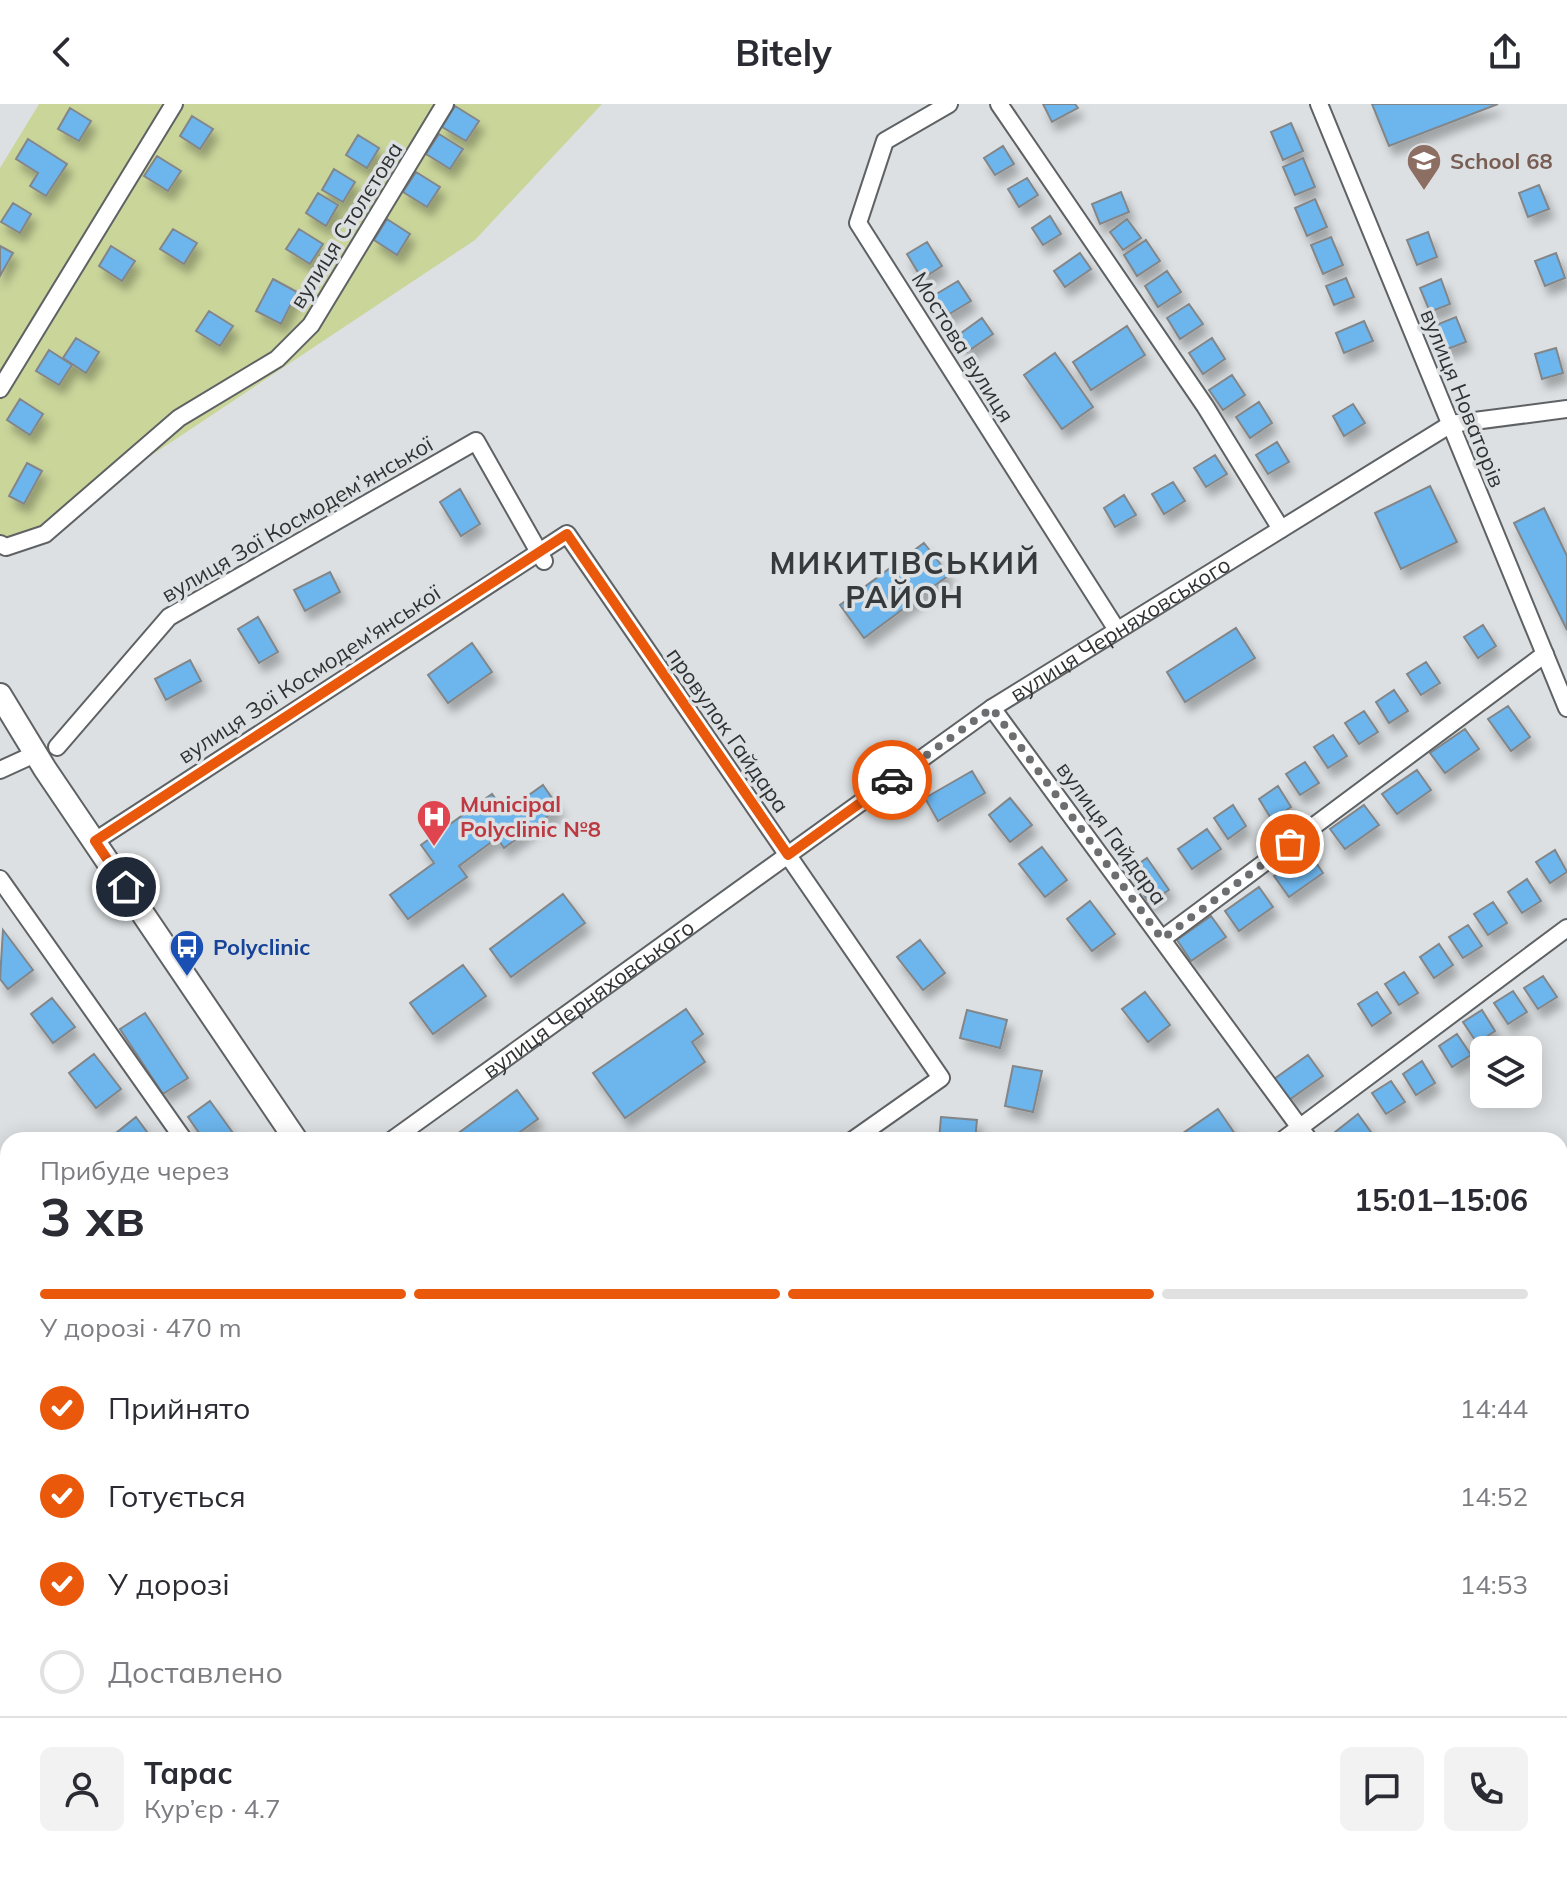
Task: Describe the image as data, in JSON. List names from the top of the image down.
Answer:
{
  "streets": {
    "street": [
      "вулиця Столєтова",
      "Мостова вулиця",
      "вулиця Новаторів",
      "вулиця Зої Космодем’янської",
      "вулиця Черняховського",
      "вулиця Зої Космодем'янської",
      "провулок Гайдара",
      "вулиця Гайдара"
    ]
  },
  "crossings": [
    ["Мостова вулиця", "вулиця Черняховського"],
    ["вулиця Новаторів", "вулиця Черняховського"],
    ["вулиця Зої Космодем’янської", "вулиця Зої Космодем'янської"],
    ["вулиця Зої Космодем’янської", "провулок Гайдара"],
    ["вулиця Черняховського", "провулок Гайдара"],
    ["вулиця Черняховського", "вулиця Гайдара"],
    ["вулиця Зої Космодем'янської", "провулок Гайдара"]
  ],
  "districts": ["МИКИТІВСЬКИЙ РАЙОН"],
  "places": {
    "school or university": ["School 68"],
    "hospital": ["Municipal Polyclinic №8"],
    "bus stop": ["Polyclinic"]
  },
  "page": {
    "header": "Bitely",
    "heading": ["3 хв", "Прибуде через", "15:01–15:06"],
    "panel": ["Тарас", "Кур’єр · 4.7"],
    "bar": "У дорозі · 470 m",
    "list": [
      ["Прийнято", "14:44"],
      ["Готується", "14:52"],
      ["У дорозі", "14:53"],
      "Доставлено"
    ]
  }
}
